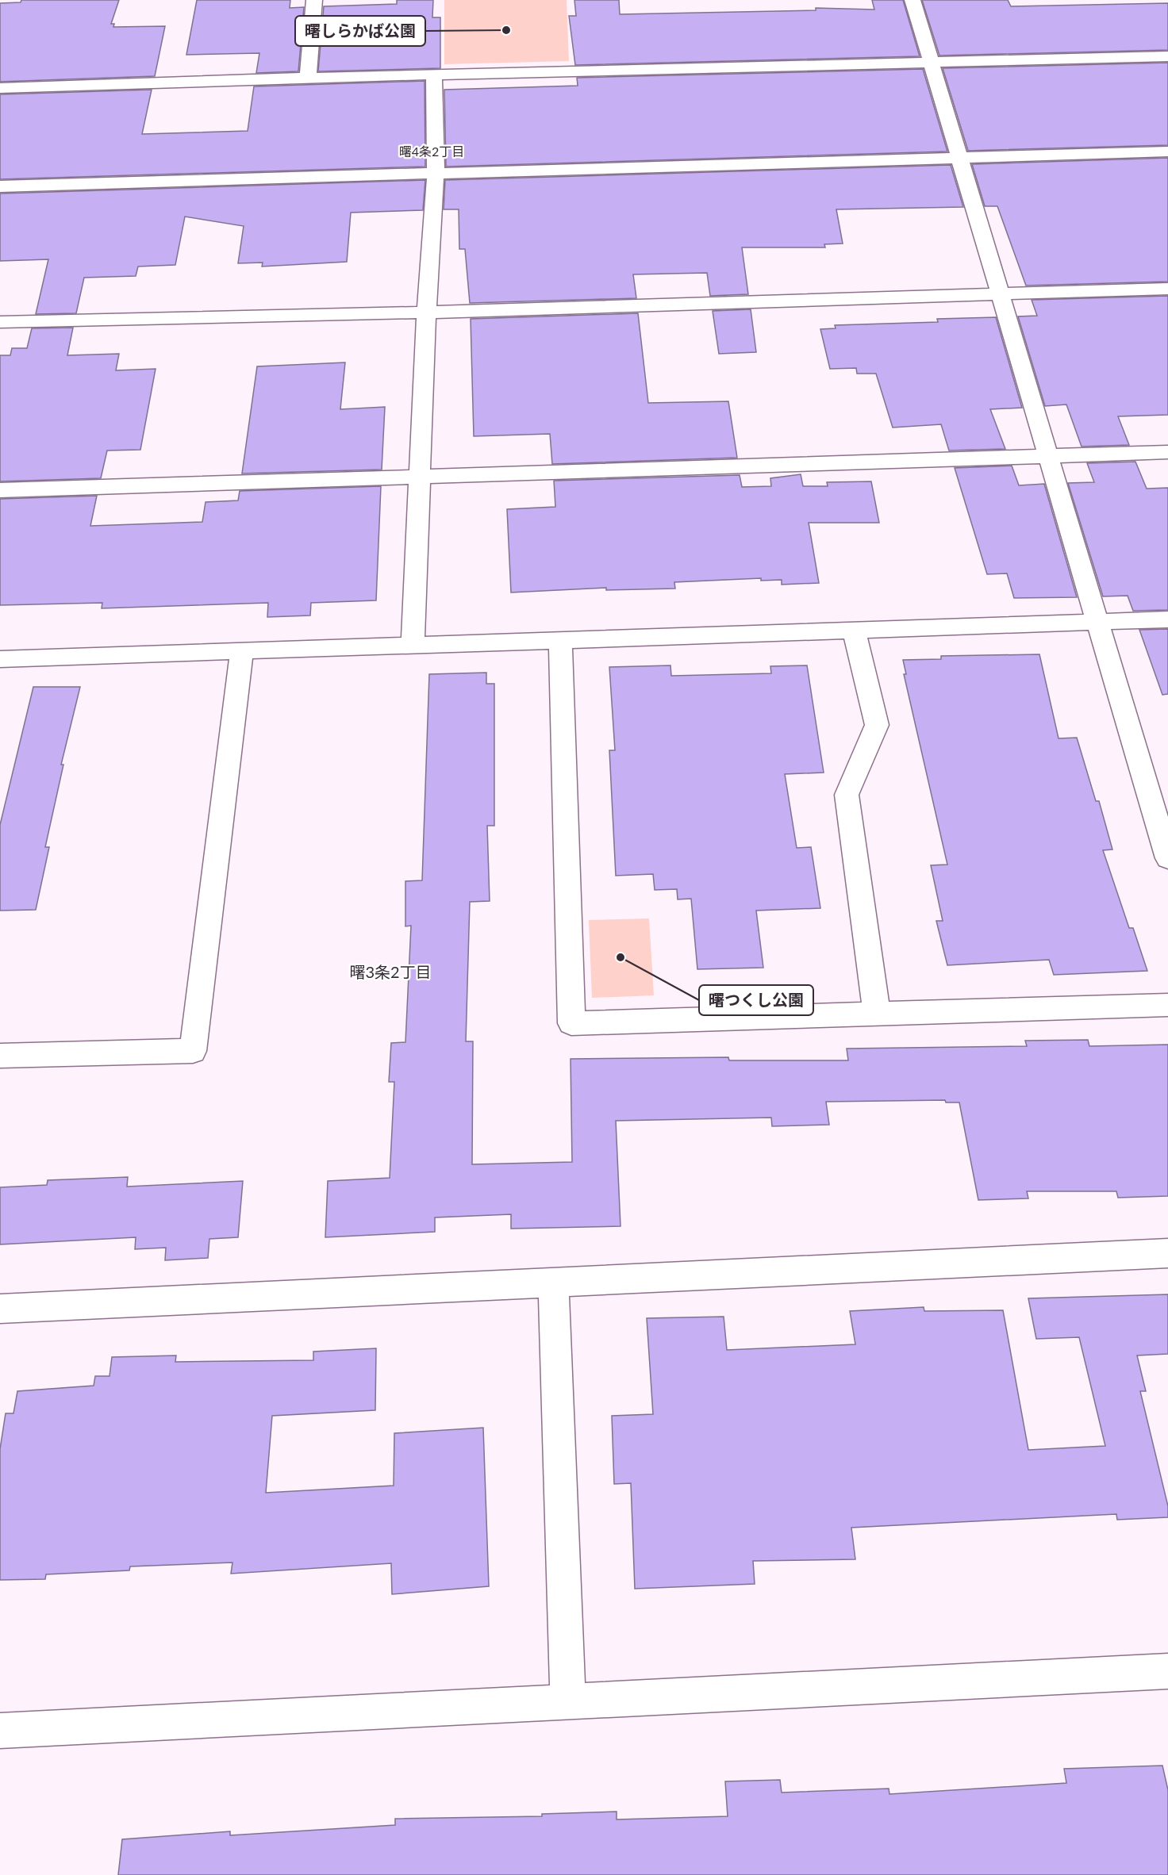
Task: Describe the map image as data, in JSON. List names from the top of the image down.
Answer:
{
  "districts": ["曙4条2丁目", "曙3条2丁目"],
  "places": ["曙しらかば公園", "曙つくし公園"]
}
